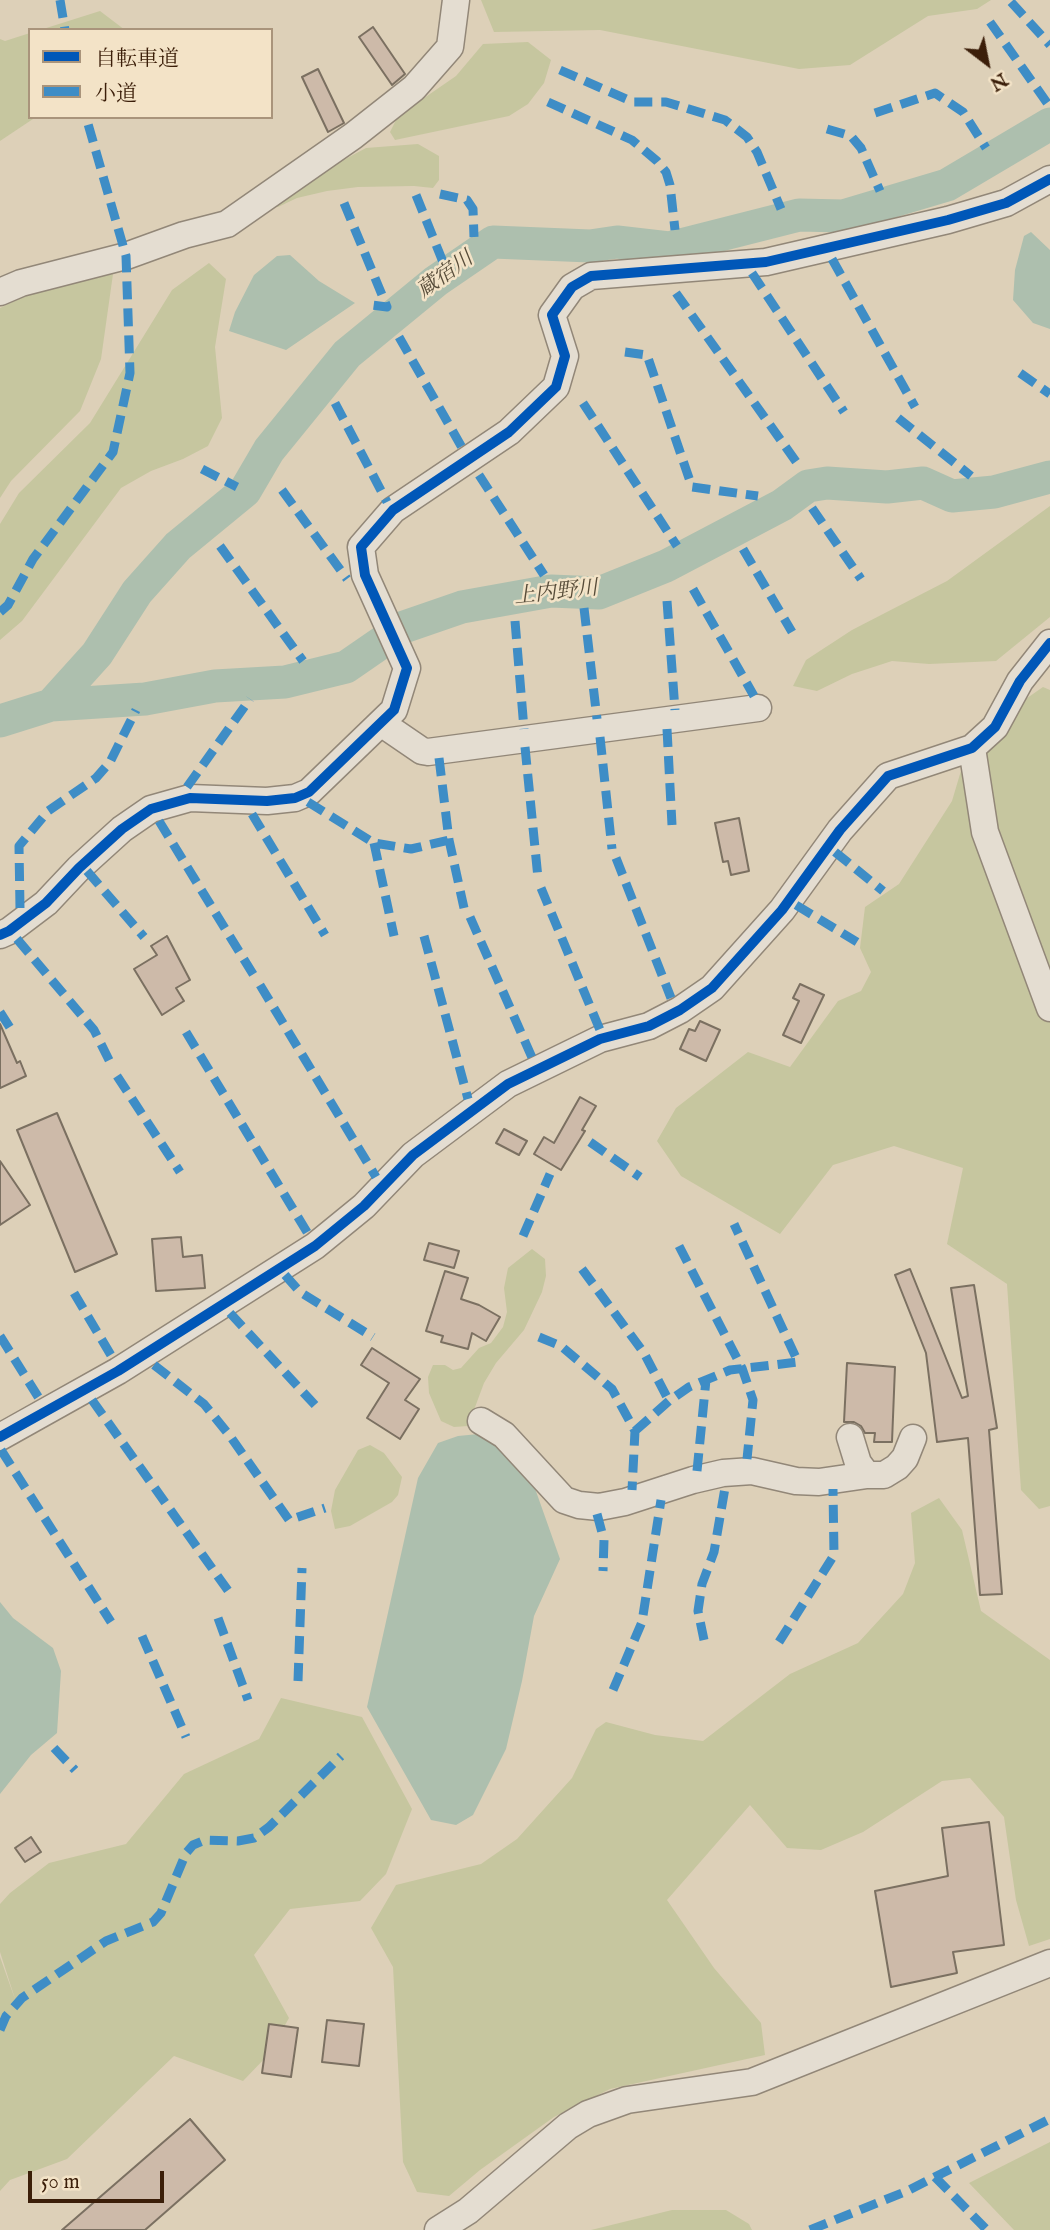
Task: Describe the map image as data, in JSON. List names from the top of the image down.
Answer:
{
  "water": ["蔵宿川", "上内野川"],
  "legend": ["自転車道", "小道"],
  "scale_bar": "50 m",
  "north": "bottom right"
}
